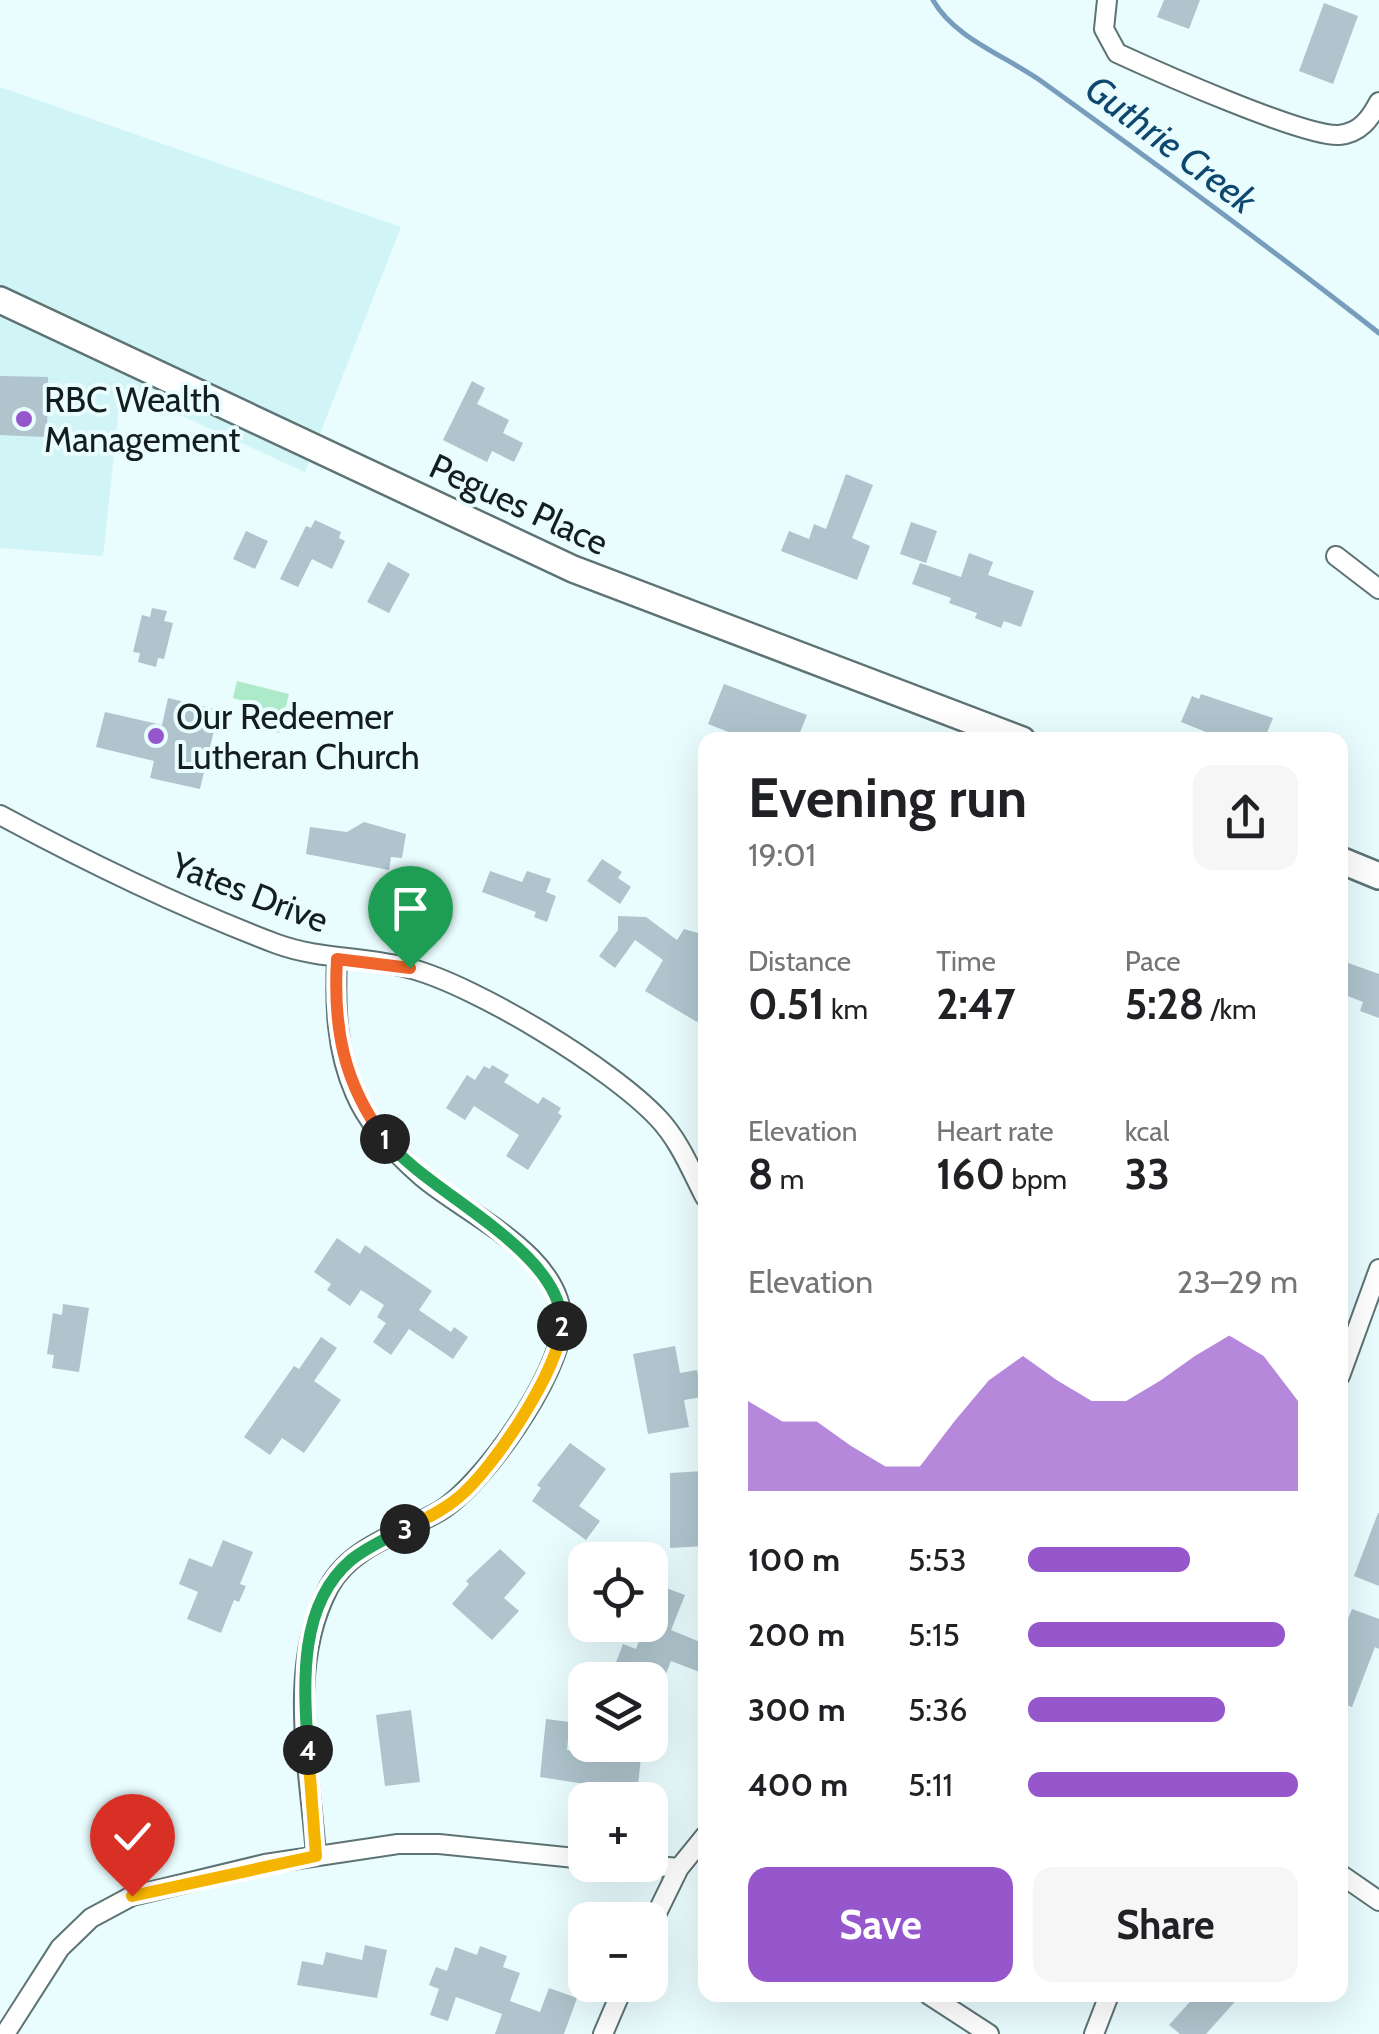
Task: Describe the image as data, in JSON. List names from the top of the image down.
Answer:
{
  "streets": {
    "street": ["Pegues Place", "Yates Drive"]
  },
  "water": ["Guthrie Creek"],
  "places": ["RBC Wealth Management", "Our Redeemer Lutheran Church"],
  "page": {
    "heading": ["Evening run", "19:01"],
    "stats": [
      ["Distance", "0.51 km"],
      ["Time", "2:47"],
      ["Pace", "5:28 /km"],
      ["Elevation", "8 m"],
      ["Heart rate", "160 bpm"],
      ["kcal", "33"]
    ],
    "pins": [
      "1",
      "2",
      "3",
      "4"
    ],
    "chart": ["Elevation", "23–29 m"],
    "list": [
      {
        "name": "100 m",
        "note": "5:53"
      },
      {
        "name": "200 m",
        "note": "5:15"
      },
      {
        "name": "300 m",
        "note": "5:36"
      },
      {
        "name": "400 m",
        "note": "5:11"
      }
    ],
    "map_buttons": ["+", "−"],
    "buttons": ["Save", "Share"]
  }
}
